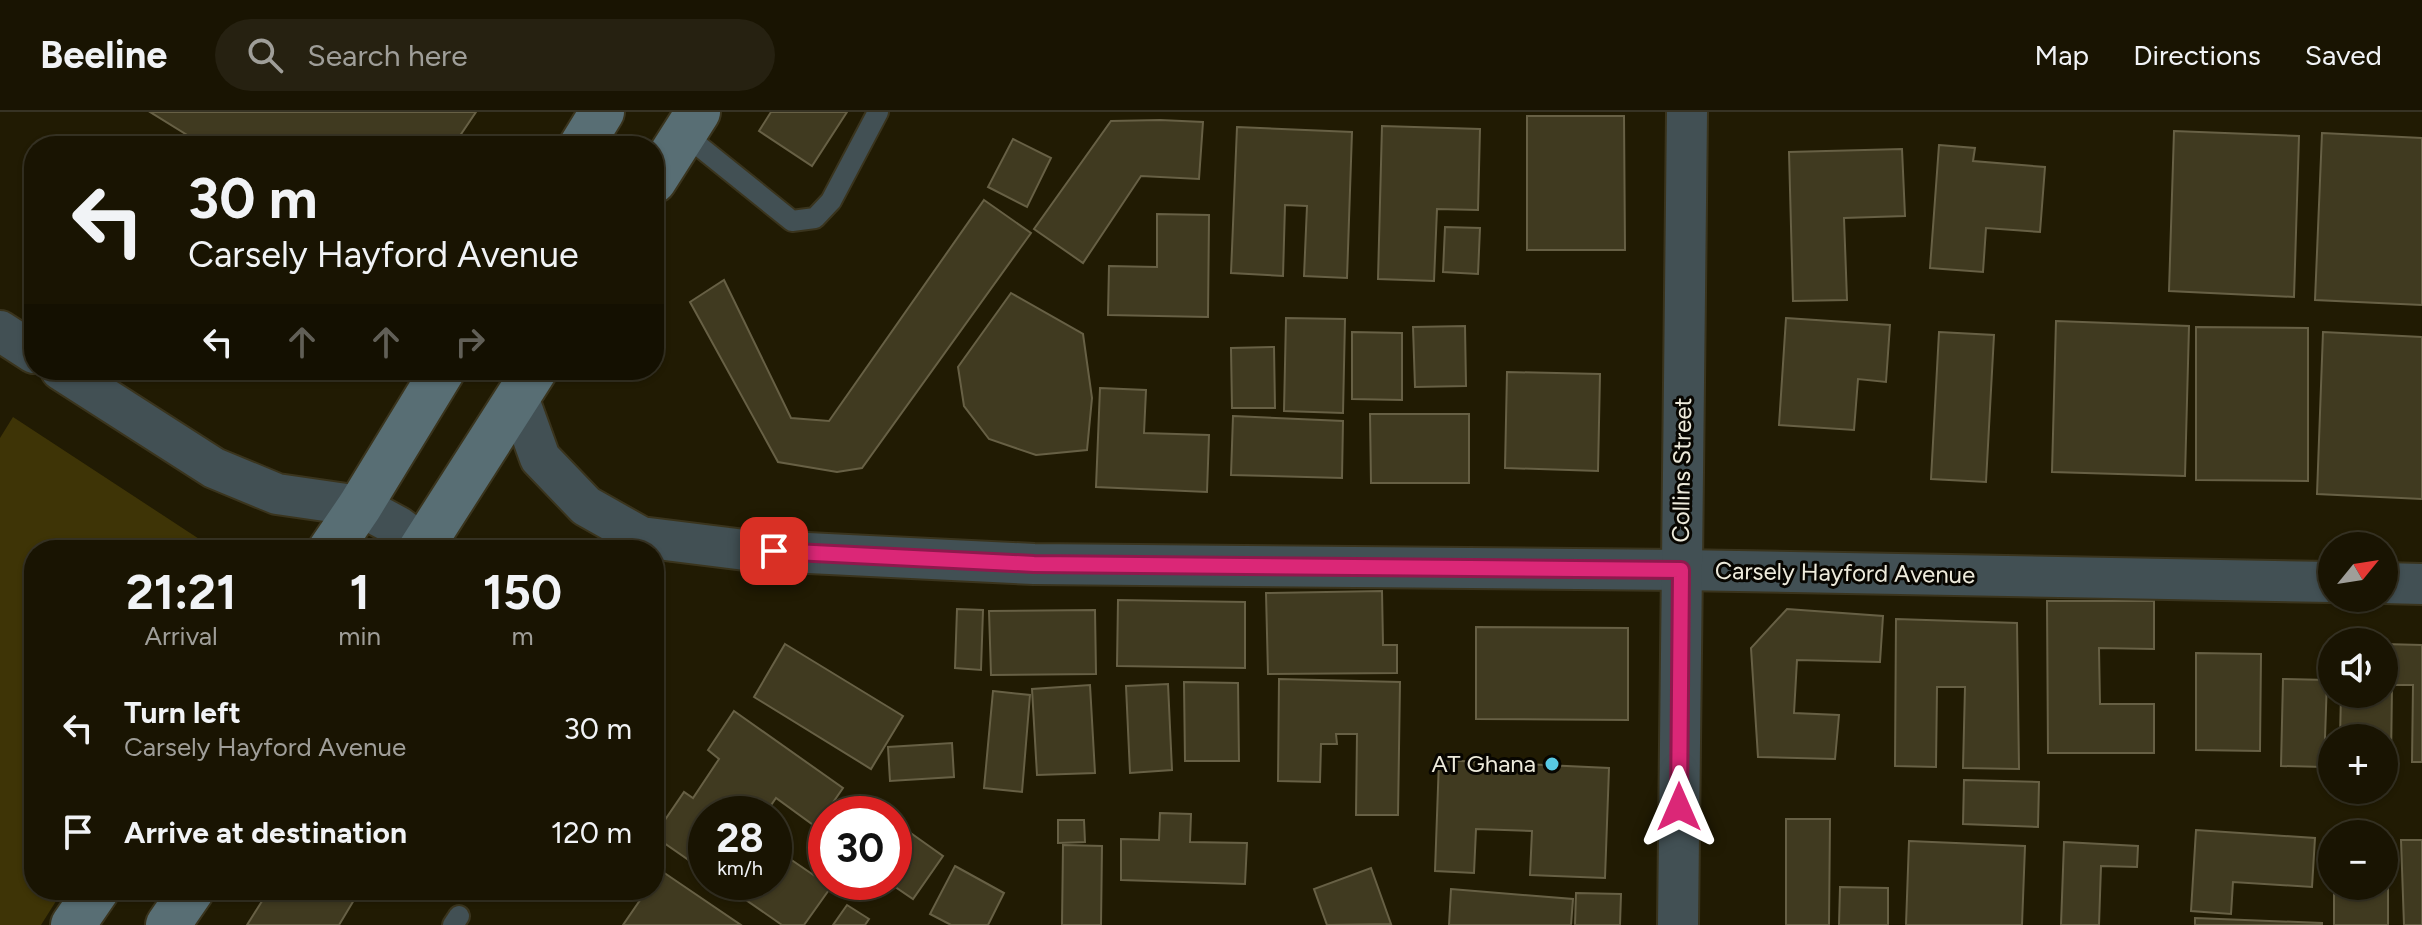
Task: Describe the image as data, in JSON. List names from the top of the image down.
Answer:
{
  "streets": {
    "street": ["Collins Street", "Carsely Hayford Avenue"]
  },
  "crossings": [
    ["Collins Street", "Carsely Hayford Avenue"]
  ],
  "places": ["AT Ghana"],
  "north": "top right",
  "page": {
    "header": "Beeline",
    "search": "Search here",
    "nav": ["Map", "Directions", "Saved"],
    "turn": ["30 m", "Carsely Hayford Avenue"],
    "map_buttons": ["+", "−"],
    "eta": [
      "21:21",
      "Arrival",
      "1",
      "min",
      "150",
      "m"
    ],
    "list": [
      {
        "name": "Turn left",
        "note": "Carsely Hayford Avenue",
        "value": "30 m"
      },
      {
        "name": "Arrive at destination",
        "value": "120 m"
      }
    ],
    "speed": "28 km/h",
    "limit": "30"
  }
}
